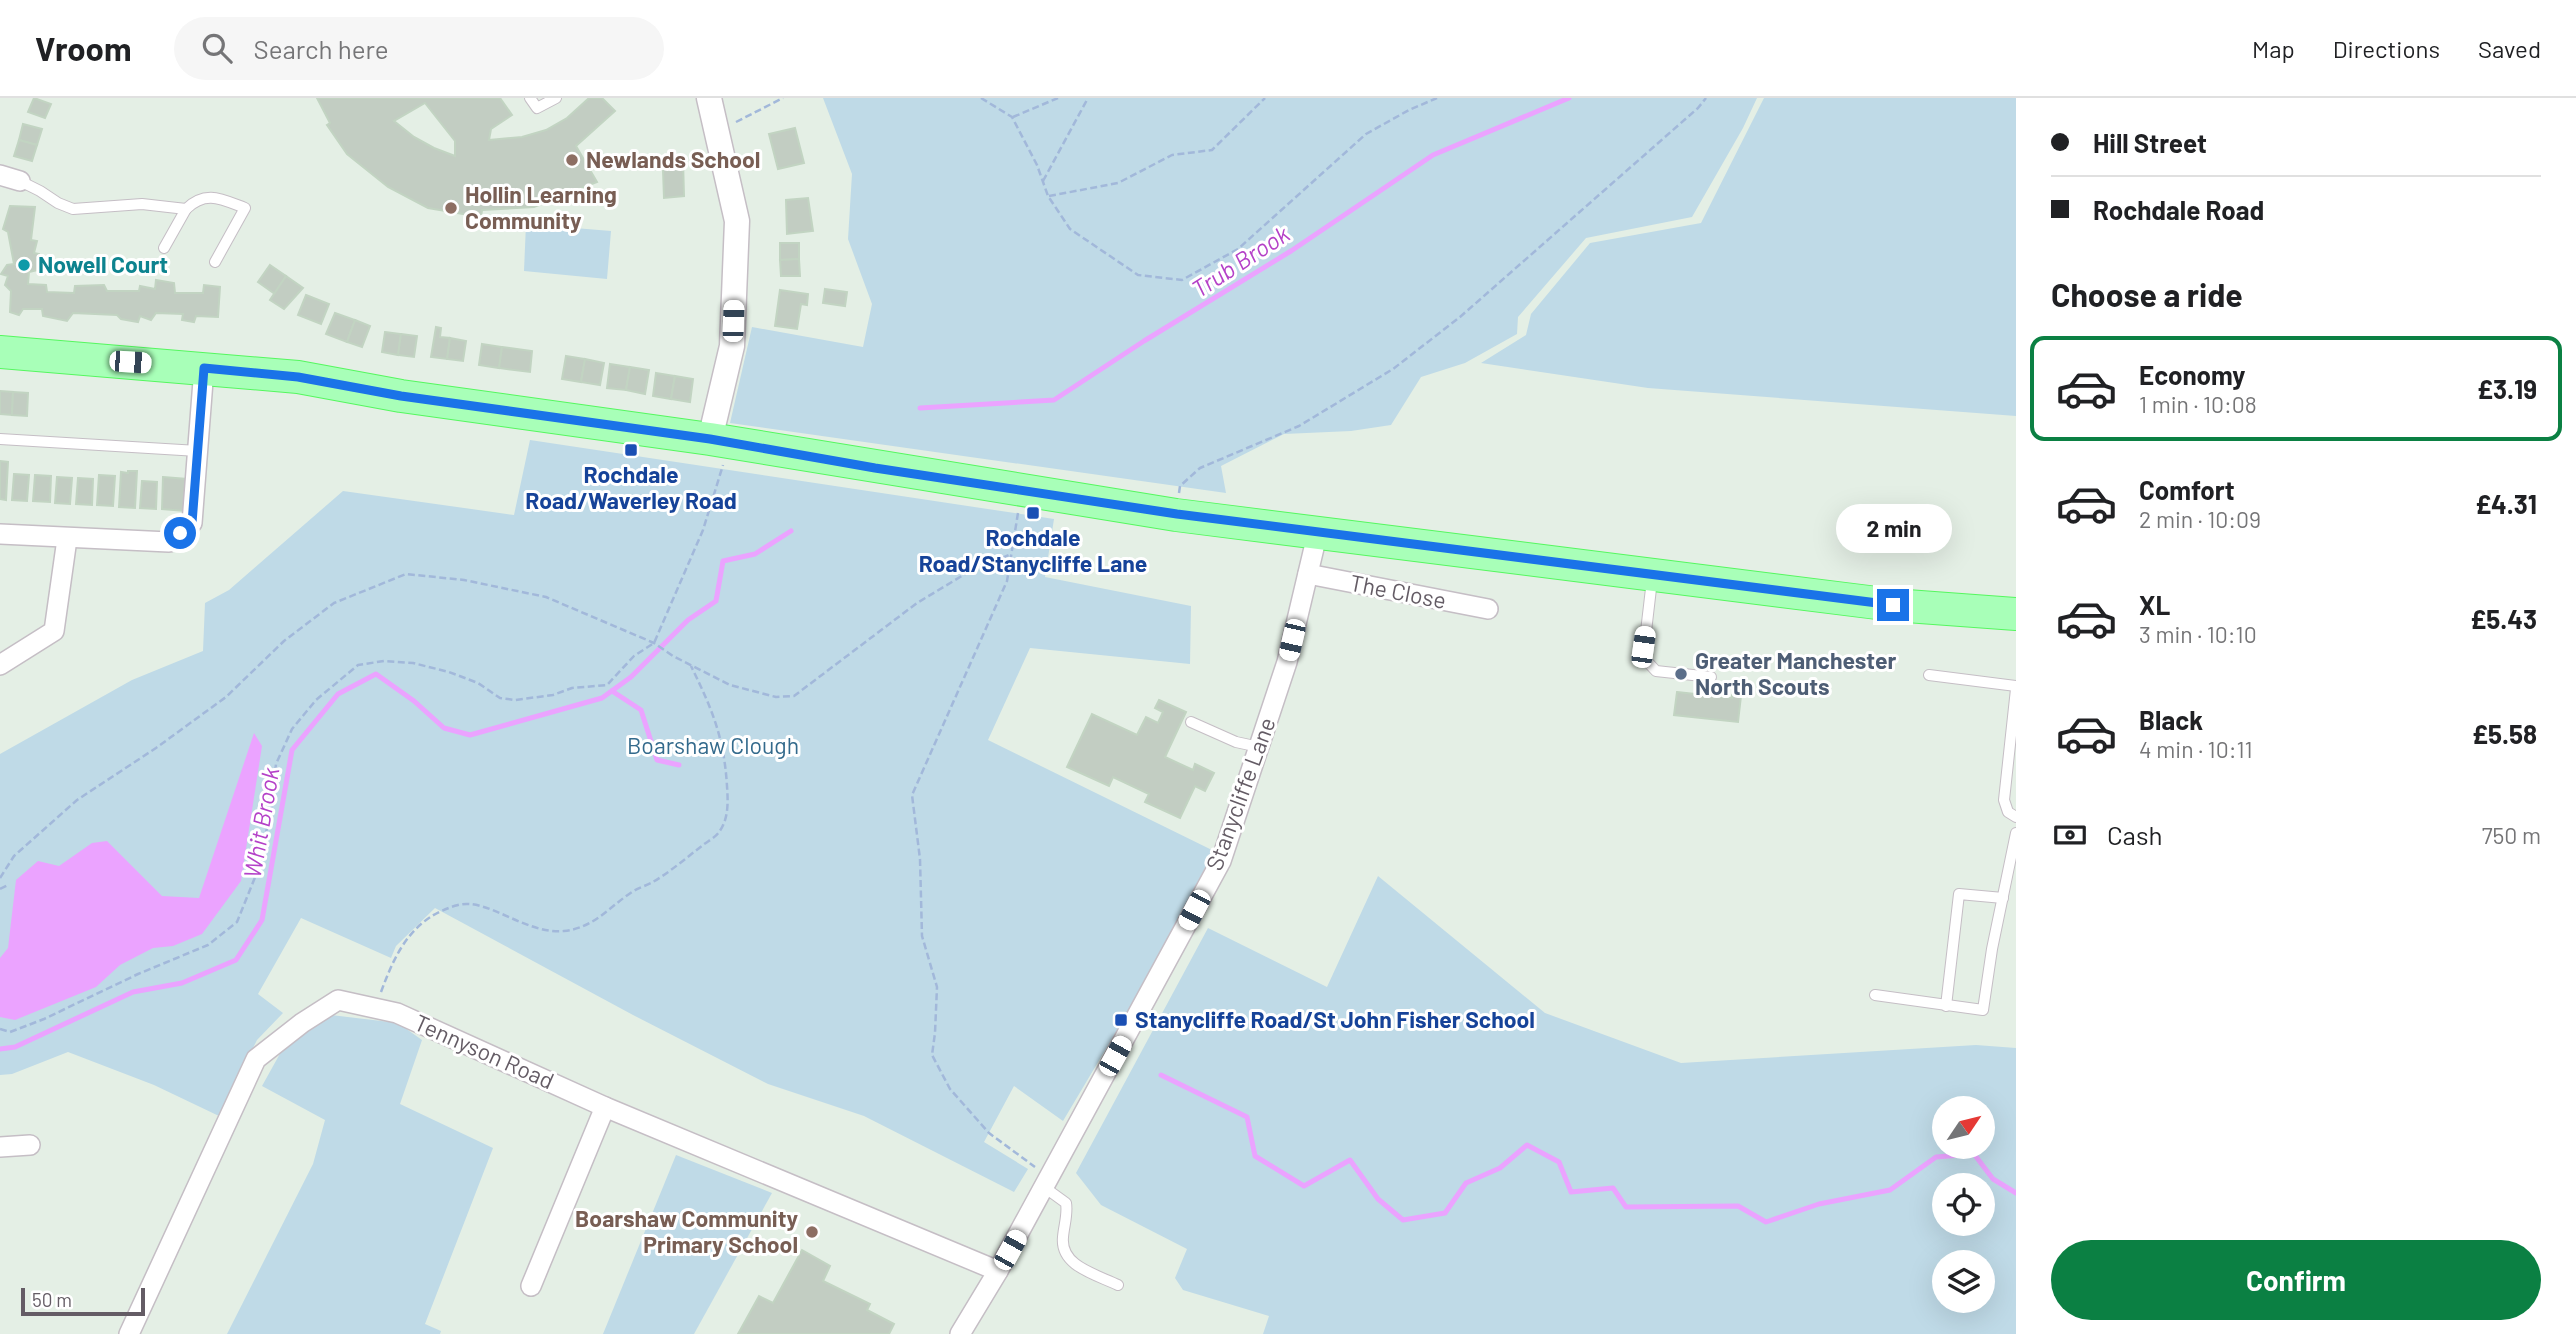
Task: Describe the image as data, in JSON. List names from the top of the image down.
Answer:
{
  "streets": {
    "street": ["The Close", "Stanycliffe Lane", "Tennyson Road"]
  },
  "crossings": [
    ["The Close", "Stanycliffe Lane"],
    ["Stanycliffe Lane", "Tennyson Road"]
  ],
  "water": ["Trub Brook", "Whit Brook"],
  "parks": ["Boarshaw Clough"],
  "places": {
    "other": [
      "Newlands School",
      "Hollin Learning Community",
      "Nowell Court",
      "Greater Manchester North Scouts",
      "Boarshaw Community Primary School"
    ],
    "transit": ["Rochdale Road/Waverley Road", "Rochdale Road/Stanycliffe Lane", "Stanycliffe Road/St John Fisher School"]
  },
  "scale_bar": "50 m",
  "north": "top right",
  "page": {
    "header": "Vroom",
    "search": "Search here",
    "nav": ["Map", "Directions", "Saved"],
    "banner": ["Hill Street", "Rochdale Road"],
    "heading": "Choose a ride",
    "list": [
      {
        "name": "Economy",
        "note": "1 min · 10:08",
        "value": "£3.19"
      },
      {
        "name": "Comfort",
        "note": "2 min · 10:09",
        "value": "£4.31"
      },
      {
        "name": "XL",
        "note": "3 min · 10:10",
        "value": "£5.43"
      },
      {
        "name": "Black",
        "note": "4 min · 10:11",
        "value": "£5.58"
      }
    ],
    "bubble": "2 min",
    "pay": ["Cash", "750 m"],
    "buttons": "Confirm",
    "scale": "50 m"
  }
}
